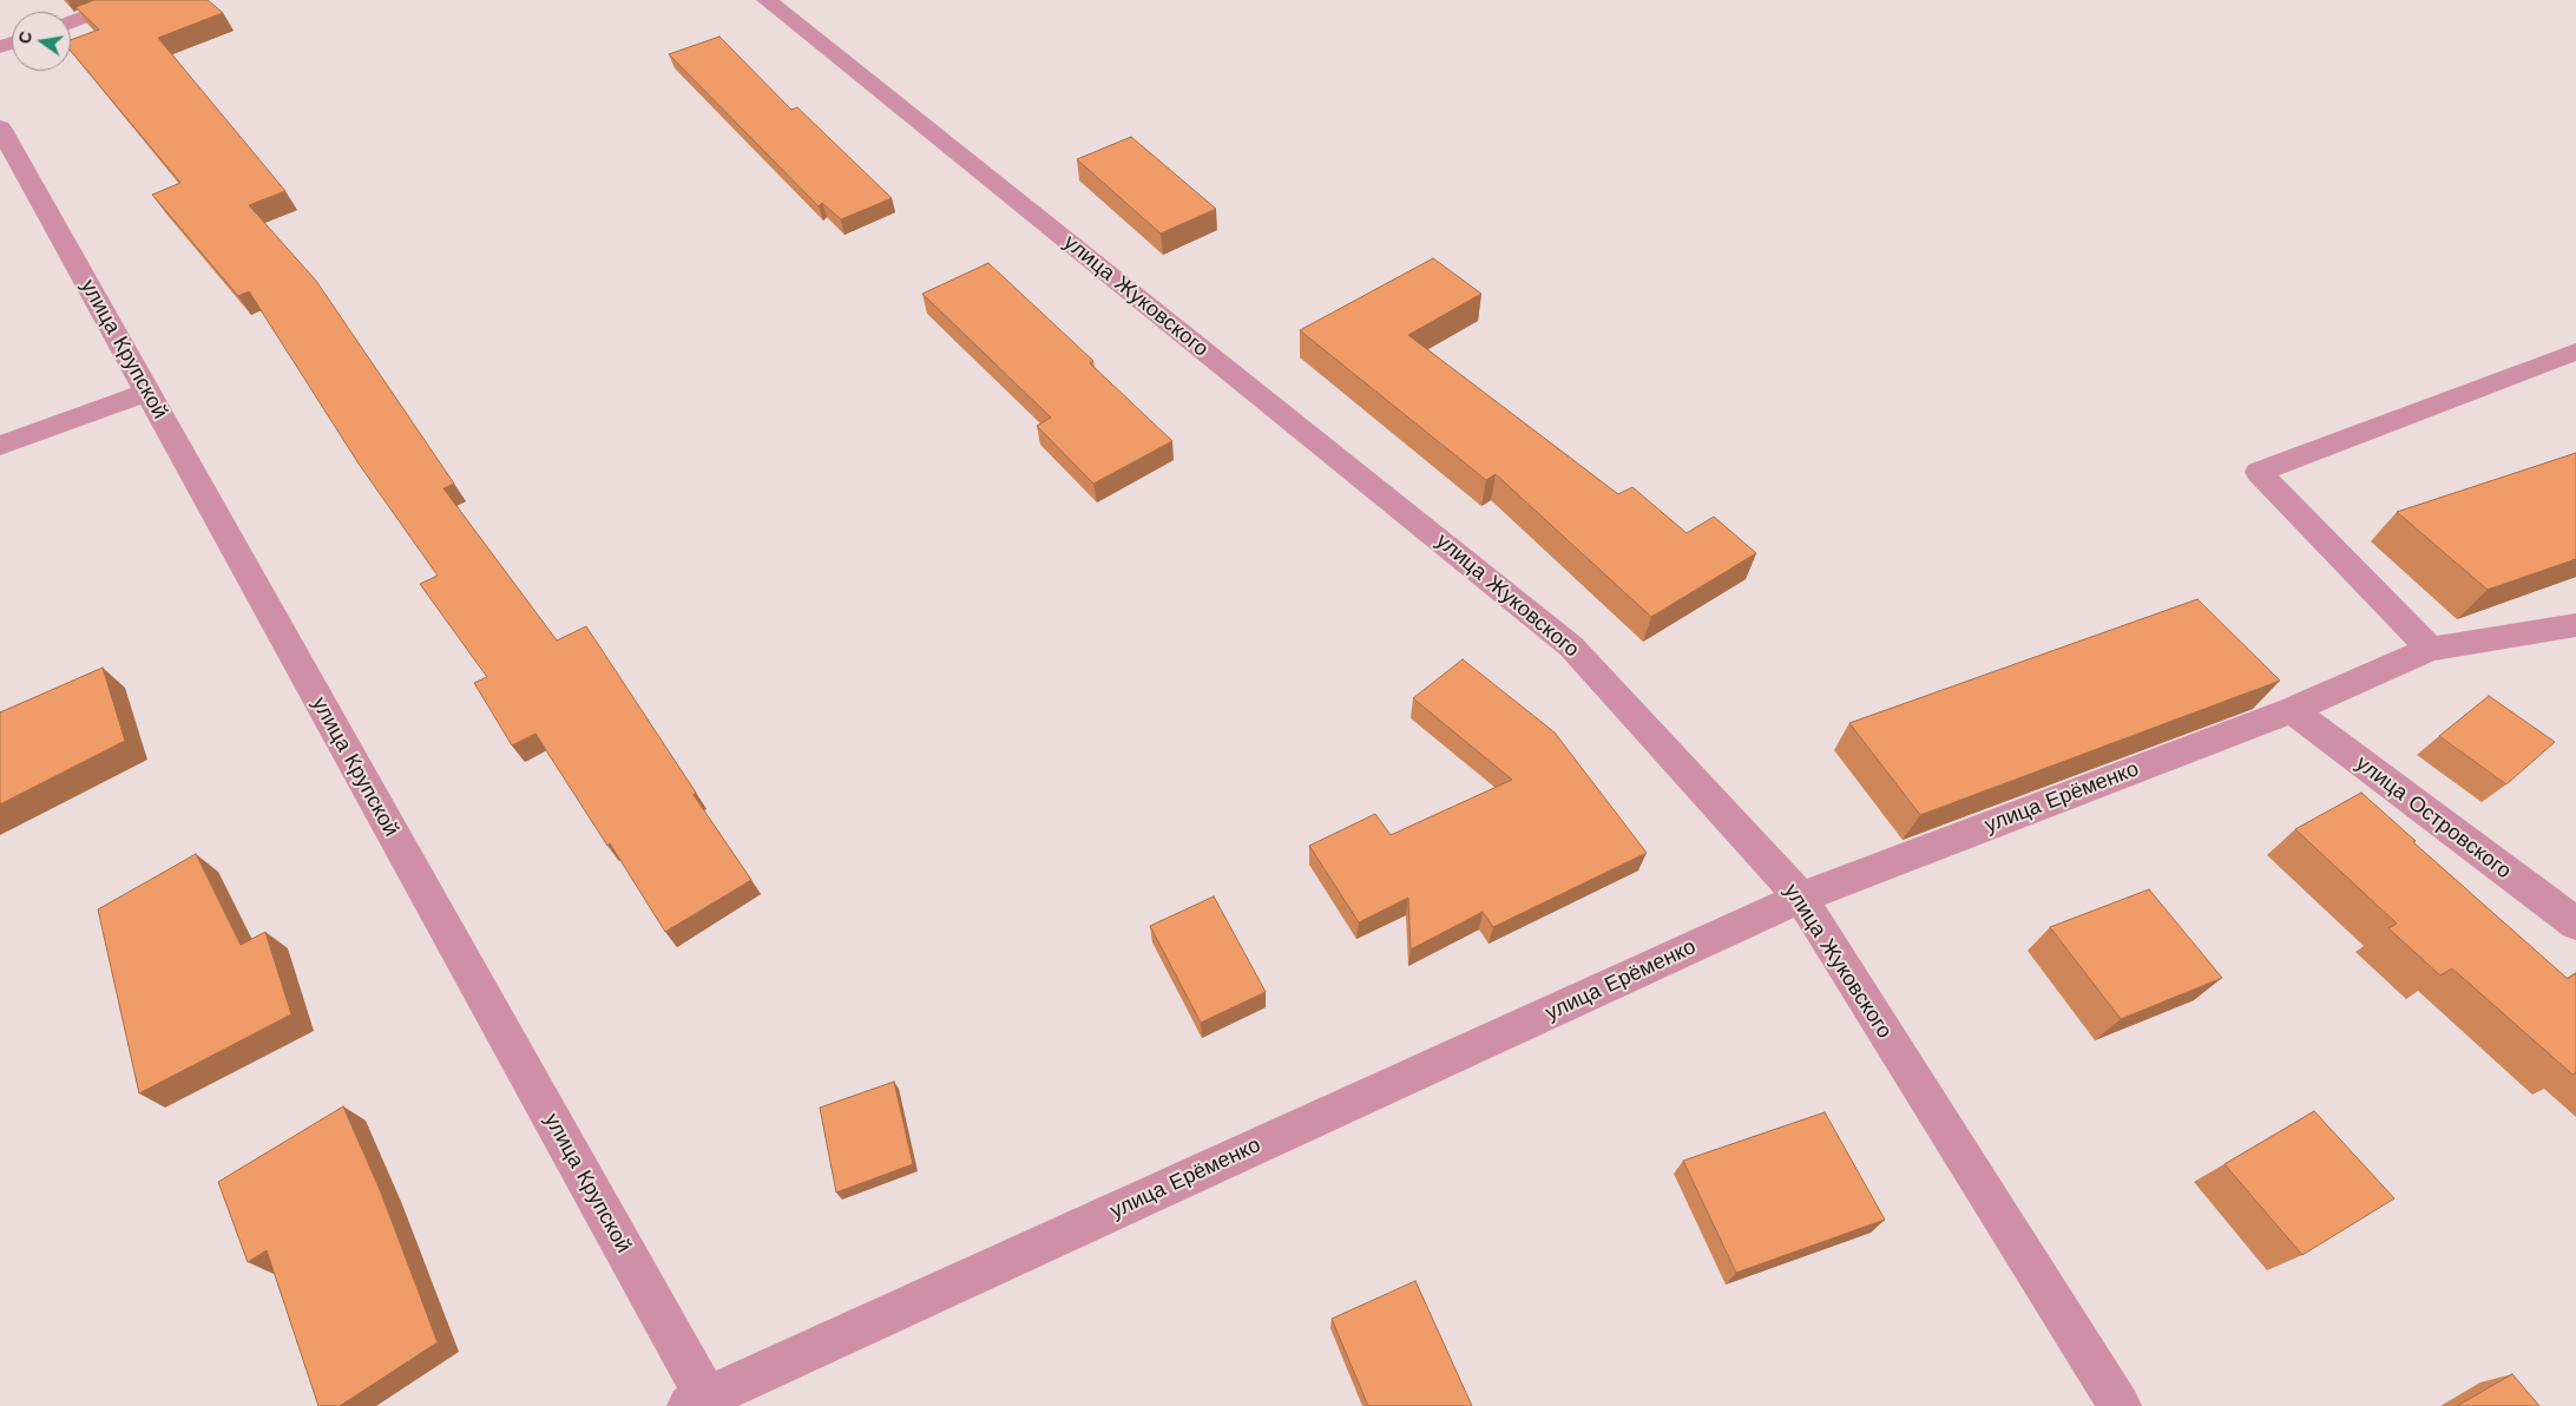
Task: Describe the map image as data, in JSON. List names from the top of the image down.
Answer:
{
  "streets": {
    "street": [
      "улица Жуковского",
      "улица Крупской",
      "улица Ерёменко",
      "улица Островского"
    ]
  },
  "crossings": [
    ["улица Жуковского", "улица Ерёменко"],
    ["улица Крупской", "улица Ерёменко"],
    ["улица Ерёменко", "улица Островского"]
  ],
  "north": "left"
}
